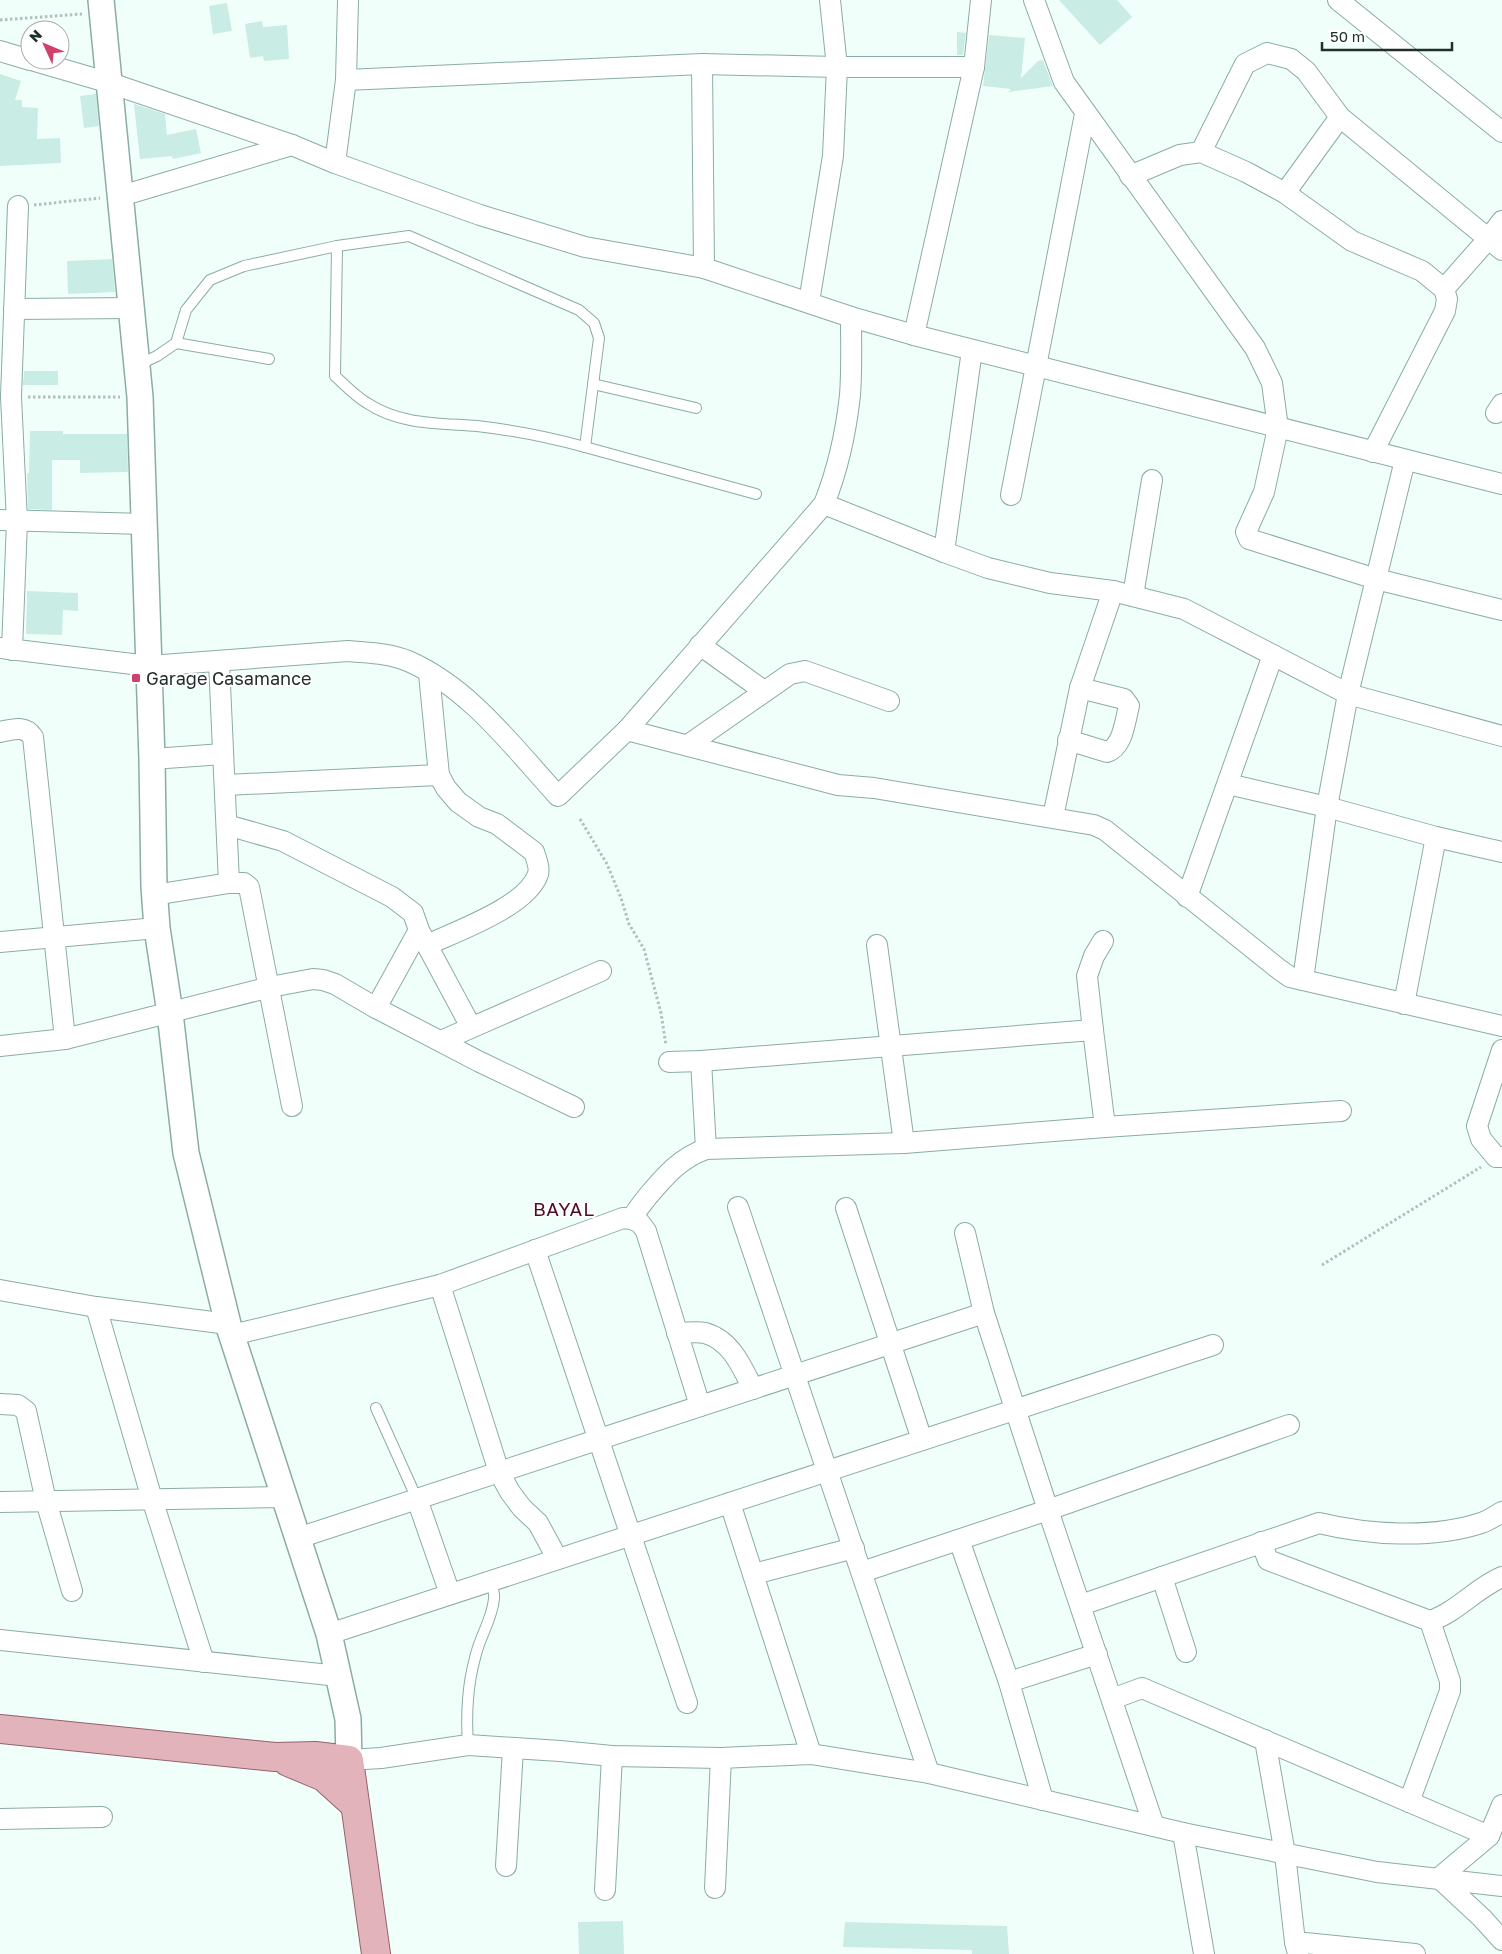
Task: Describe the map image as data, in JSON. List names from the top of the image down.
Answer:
{
  "districts": ["BAYAL"],
  "places": {
    "transit": ["Garage Casamance"]
  },
  "scale_bar": "50 m",
  "north": "top left"
}
